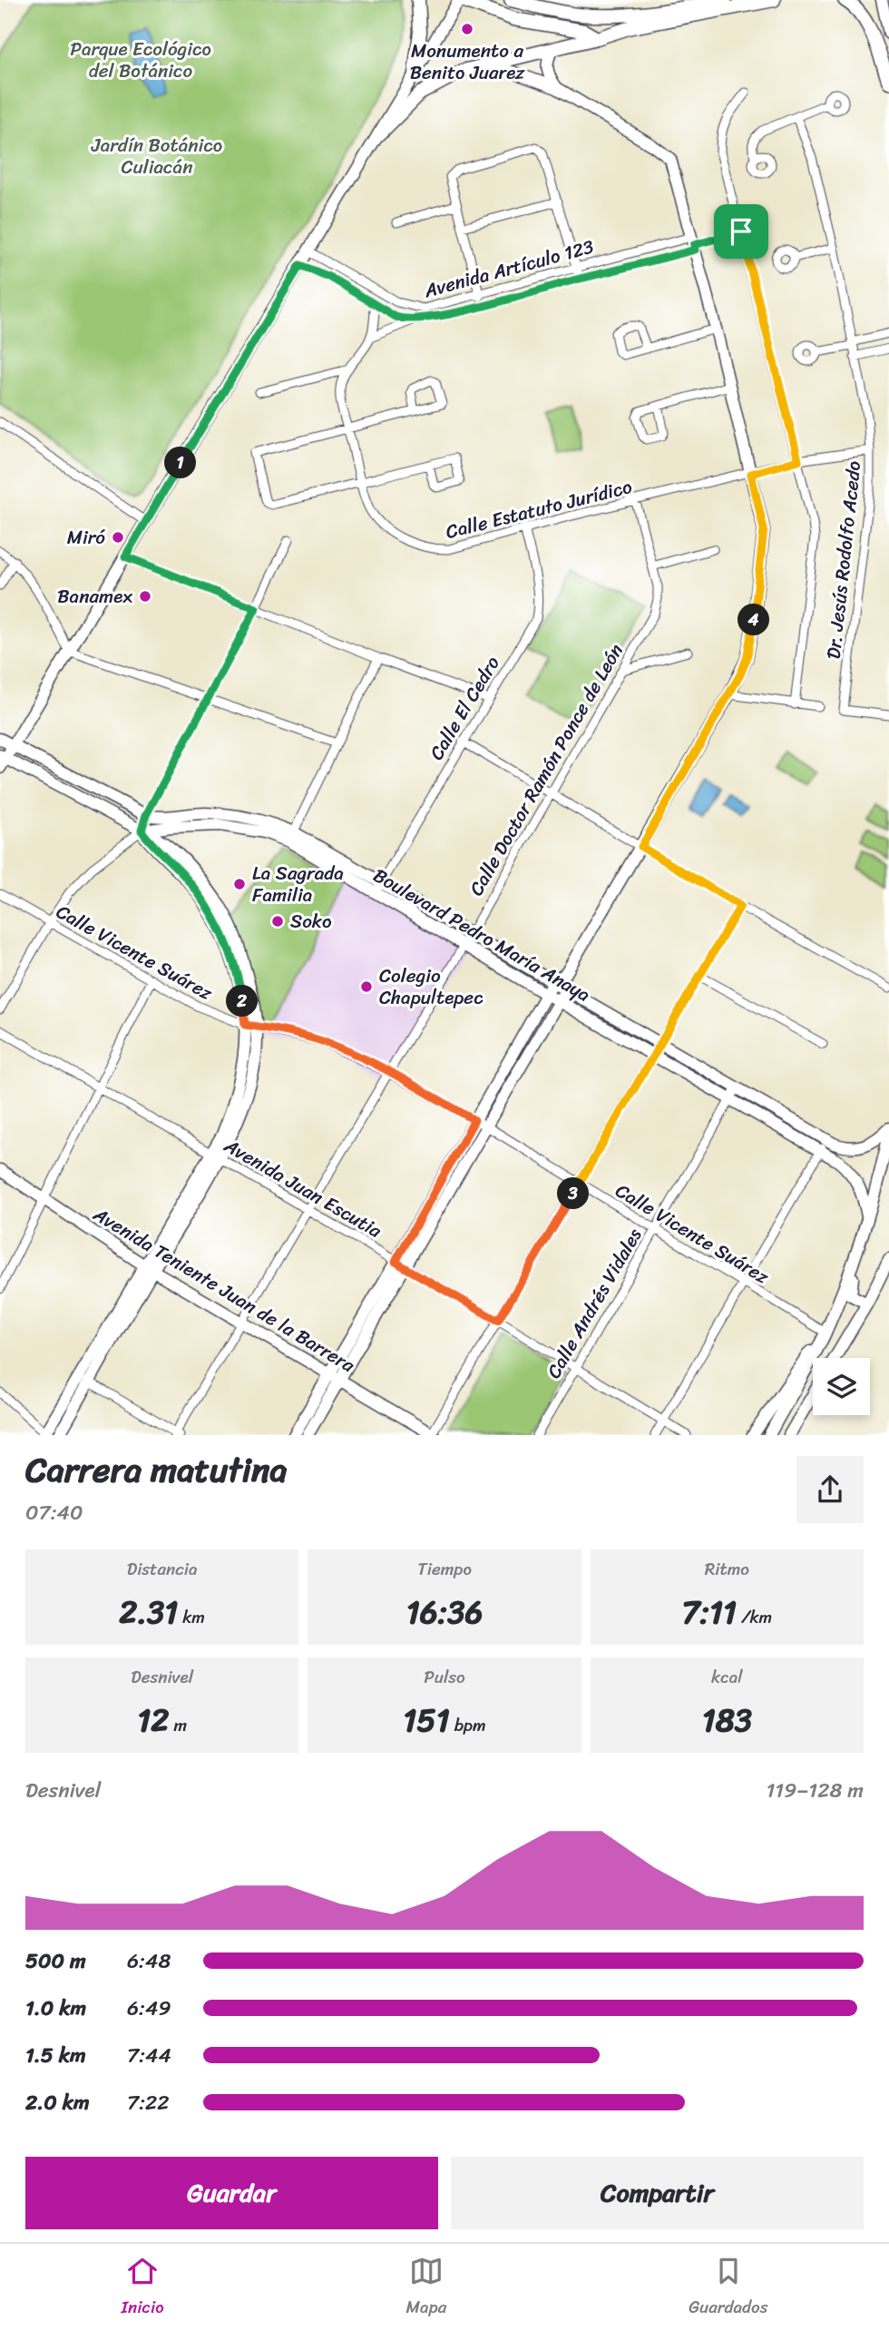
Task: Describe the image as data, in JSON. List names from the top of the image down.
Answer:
{
  "streets": {
    "street": [
      "Avenida Artículo 123",
      "Calle Estatuto Jurídico",
      "Dr. Jesús Rodolfo Acedo",
      "Calle El Cedro",
      "Calle Doctor Ramón Ponce de León",
      "Boulevard Pedro María Anaya",
      "Calle Vicente Suárez",
      "Avenida Juan Escutia",
      "Avenida Teniente Juan de la Barrera",
      "Calle Andrés Vidales"
    ]
  },
  "crossings": [
    ["Calle Estatuto Jurídico", "Dr. Jesús Rodolfo Acedo"],
    ["Calle Estatuto Jurídico", "Calle El Cedro"],
    ["Calle Estatuto Jurídico", "Calle Doctor Ramón Ponce de León"],
    ["Calle El Cedro", "Boulevard Pedro María Anaya"],
    ["Calle Doctor Ramón Ponce de León", "Boulevard Pedro María Anaya"],
    ["Calle Doctor Ramón Ponce de León", "Calle Vicente Suárez"],
    ["Calle Doctor Ramón Ponce de León", "Avenida Juan Escutia"],
    ["Calle Doctor Ramón Ponce de León", "Avenida Teniente Juan de la Barrera"],
    ["Boulevard Pedro María Anaya", "Calle Andrés Vidales"],
    ["Calle Vicente Suárez", "Calle Andrés Vidales"],
    ["Avenida Juan Escutia", "Calle Andrés Vidales"]
  ],
  "parks": ["Parque Ecológico del Botánico", "Jardín Botánico Culiacán"],
  "places": [
    "Monumento a Benito Juarez",
    "Miró",
    "Banamex",
    "La Sagrada Familia",
    "Soko",
    "Colegio Chapultepec"
  ],
  "page": {
    "pins": [
      "1",
      "4",
      "2",
      "3"
    ],
    "heading": ["Carrera matutina", "07:40"],
    "stats": [
      ["Distancia", "2.31 km"],
      ["Tiempo", "16:36"],
      ["Ritmo", "7:11 /km"],
      ["Desnivel", "12 m"],
      ["Pulso", "151 bpm"],
      ["kcal", "183"]
    ],
    "chart": ["Desnivel", "119–128 m"],
    "list": [
      {
        "name": "500 m",
        "note": "6:48"
      },
      {
        "name": "1.0 km",
        "note": "6:49"
      },
      {
        "name": "1.5 km",
        "note": "7:44"
      },
      {
        "name": "2.0 km",
        "note": "7:22"
      }
    ],
    "buttons": ["Guardar", "Compartir"],
    "tabs": ["Inicio", "Mapa", "Guardados"]
  }
}
